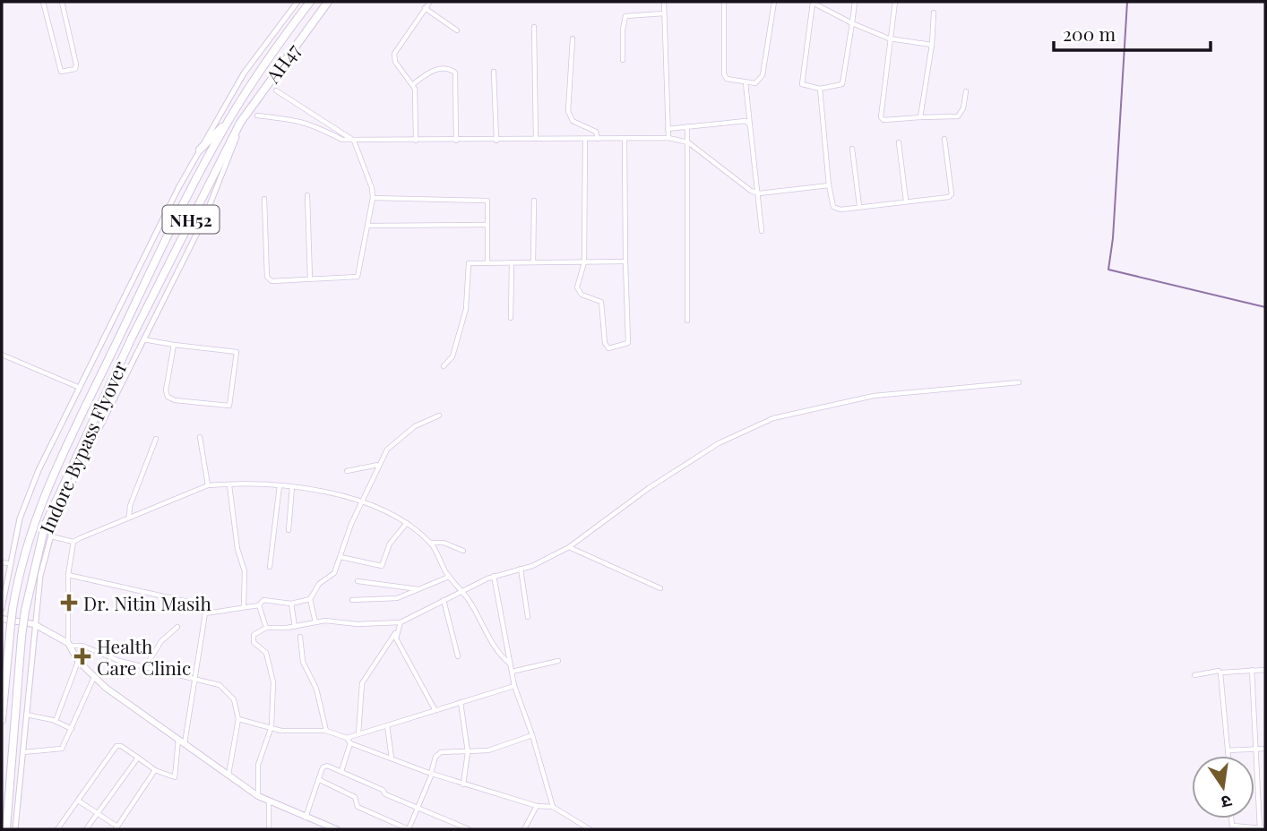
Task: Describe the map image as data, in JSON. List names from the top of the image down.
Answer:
{
  "streets": {
    "highway": ["AH47", "NH52", "Indore Bypass Flyover"]
  },
  "crossings": [
    ["AH47", "Indore Bypass Flyover"]
  ],
  "places": {
    "health": ["Dr. Nitin Masih", "Health Care Clinic"]
  },
  "scale_bar": "200 m",
  "north": "bottom"
}
